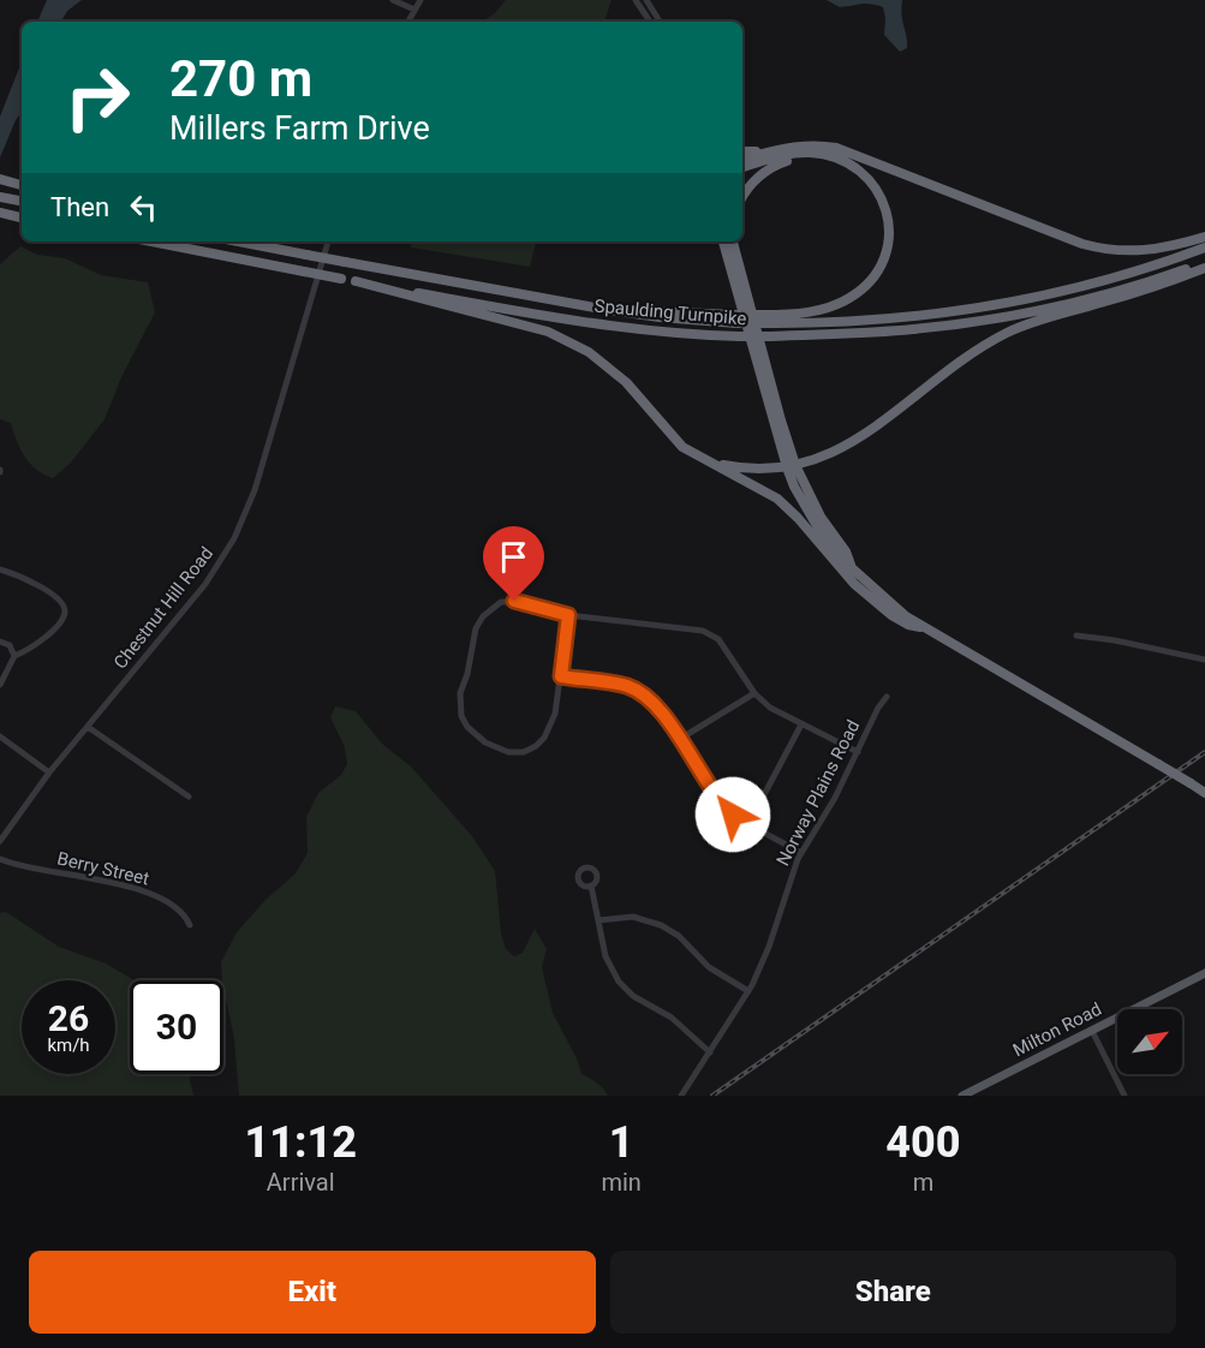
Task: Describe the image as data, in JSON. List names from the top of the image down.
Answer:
{
  "streets": {
    "highway": ["Spaulding Turnpike"],
    "main road": ["Milton Road"],
    "street": ["Chestnut Hill Road", "Norway Plains Road", "Berry Street"]
  },
  "north": "top right",
  "page": {
    "turn": ["270 m", "Millers Farm Drive"],
    "then": "Then",
    "speed": "26 km/h",
    "limit": "30",
    "eta": [
      "11:12",
      "Arrival",
      "1",
      "min",
      "400",
      "m"
    ],
    "buttons": ["Exit", "Share"]
  }
}
